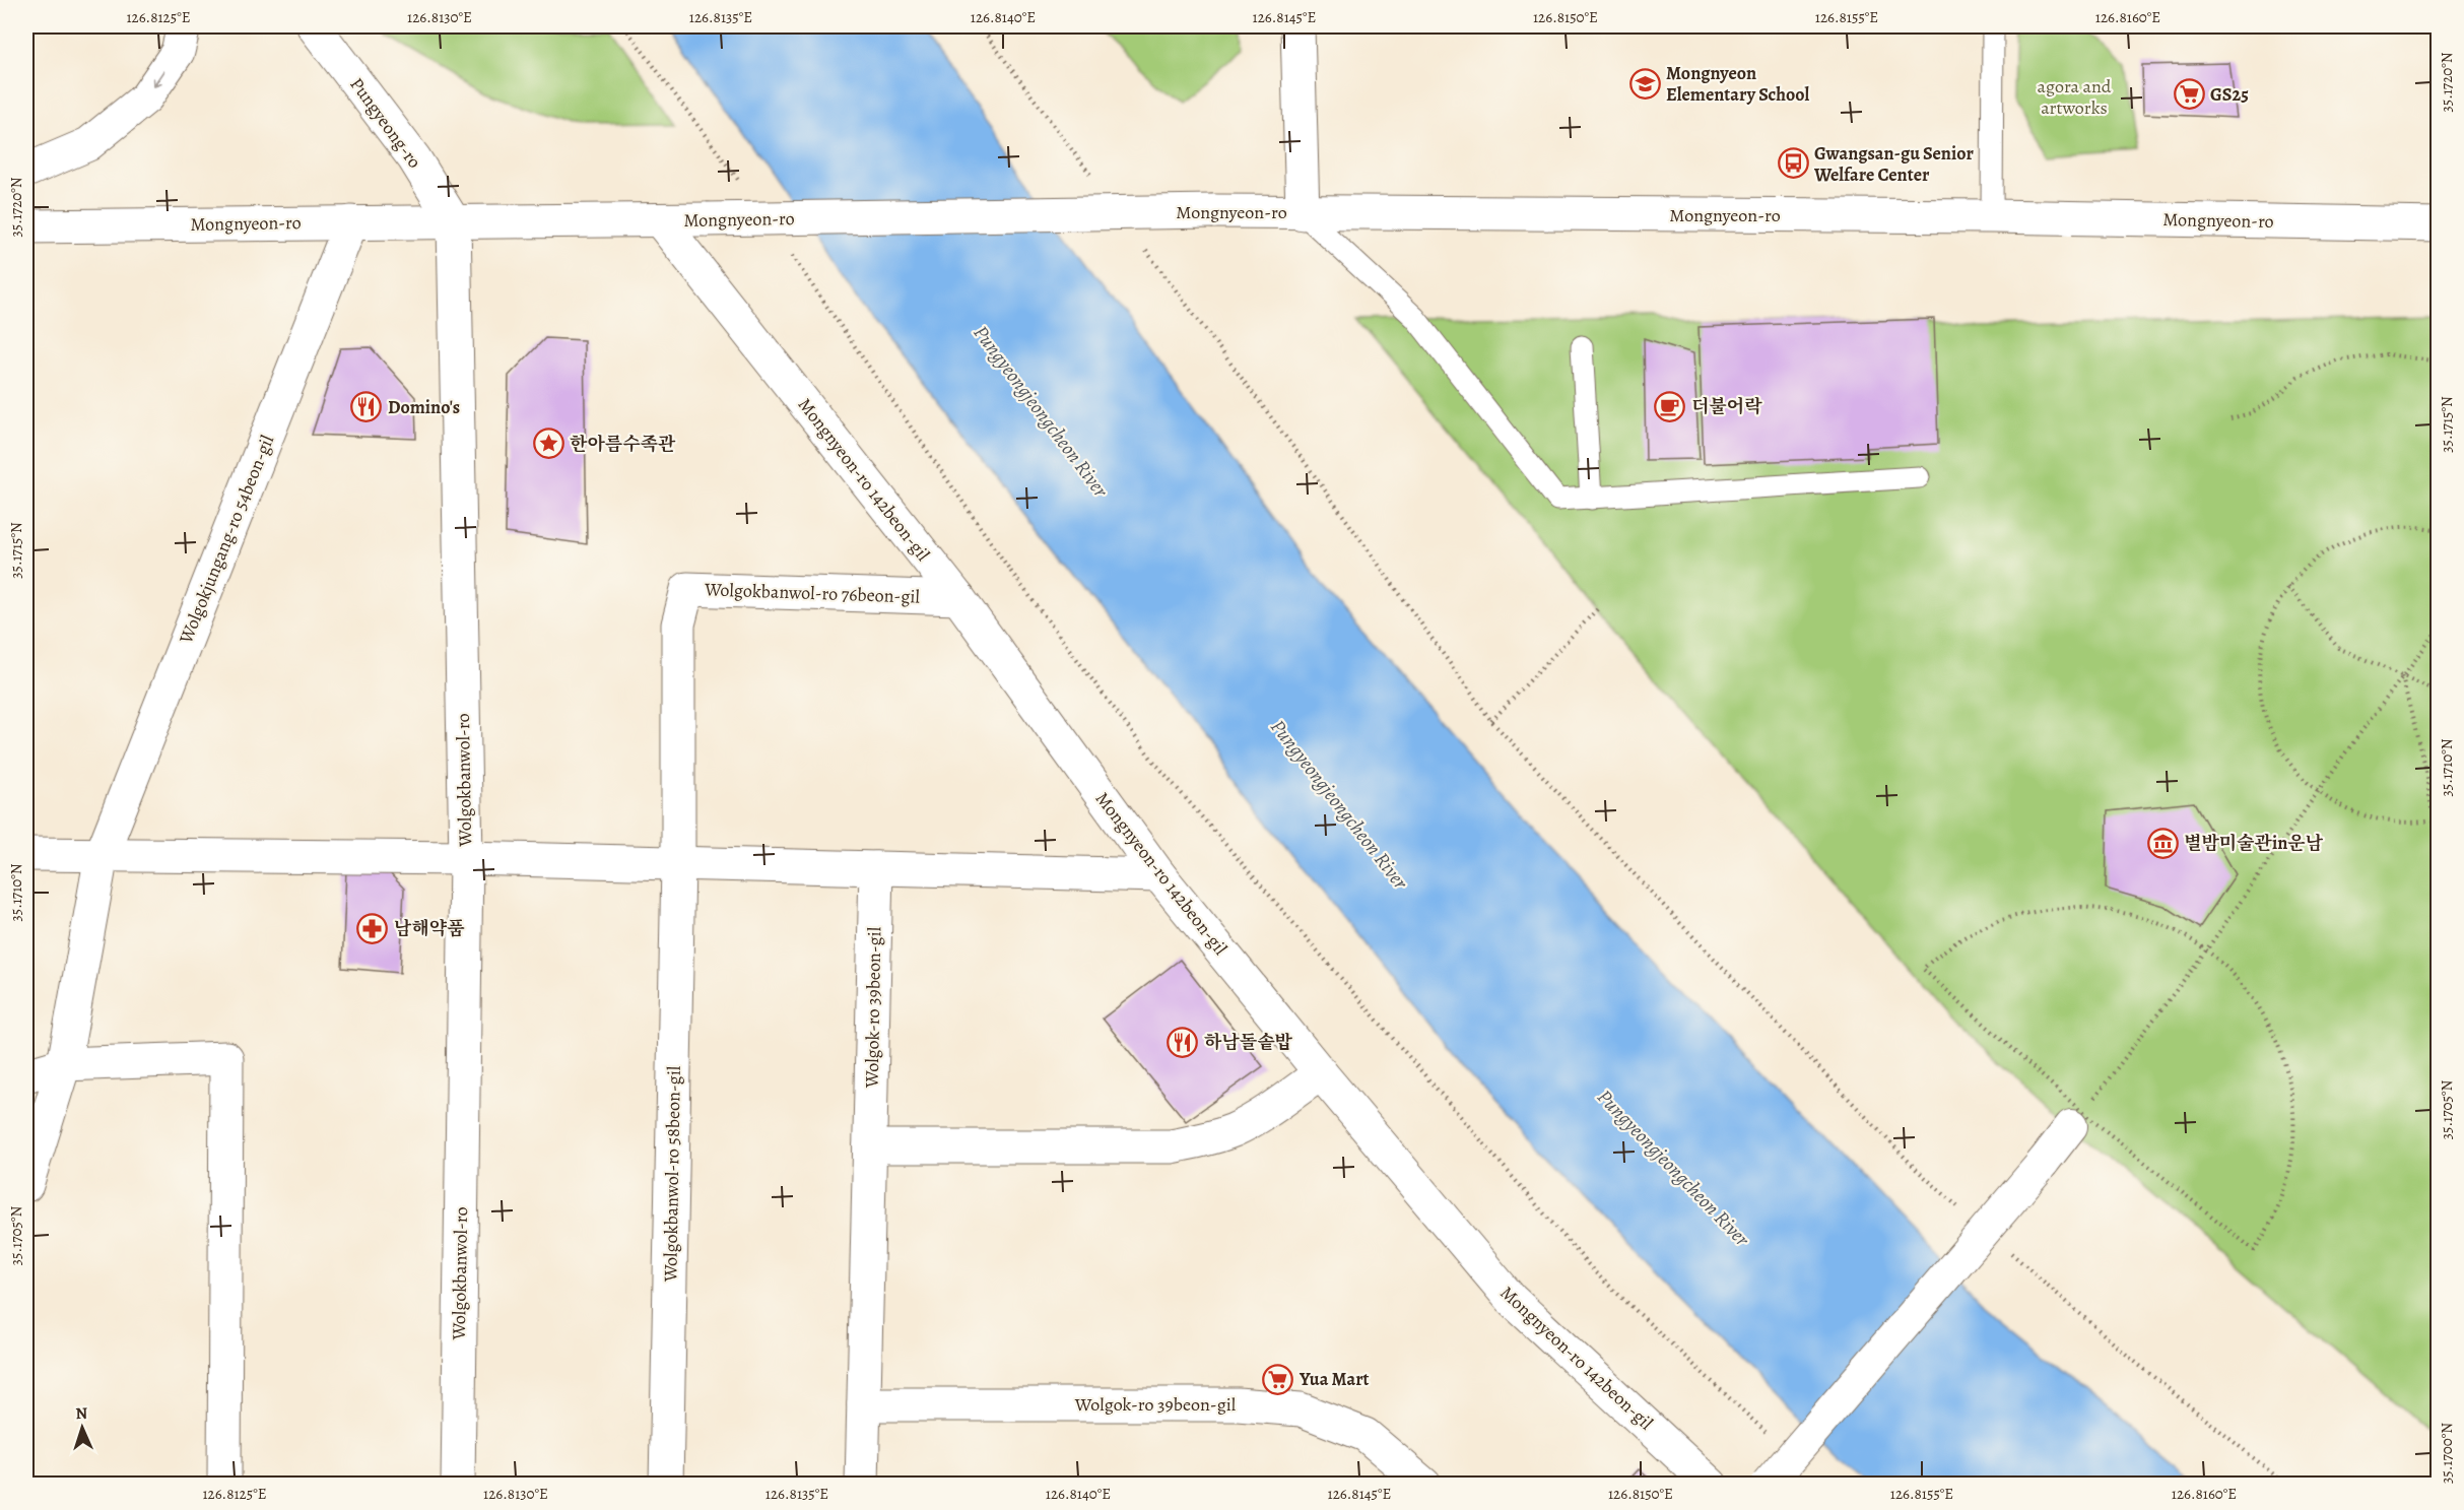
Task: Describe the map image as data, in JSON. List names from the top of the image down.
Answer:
{
  "streets": {
    "street": [
      "Pungyeong-ro",
      "Mongnyeon-ro",
      "Mongnyeon-ro 142beon-gil",
      "Wolgokjungang-ro 54beon-gil",
      "Wolgokbanwol-ro 76beon-gil",
      "Wolgokbanwol-ro",
      "Wolgok-ro 39beon-gil",
      "Wolgokbanwol-ro 58beon-gil"
    ]
  },
  "crossings": [
    ["Pungyeong-ro", "Mongnyeon-ro"],
    ["Pungyeong-ro", "Wolgokbanwol-ro"],
    ["Mongnyeon-ro", "Mongnyeon-ro 142beon-gil"],
    ["Mongnyeon-ro", "Wolgokjungang-ro 54beon-gil"],
    ["Mongnyeon-ro", "Wolgokbanwol-ro"],
    ["Mongnyeon-ro 142beon-gil", "Wolgokbanwol-ro 76beon-gil"],
    ["Wolgokbanwol-ro 76beon-gil", "Wolgokbanwol-ro 58beon-gil"]
  ],
  "water": ["Pungyeongjeongcheon River"],
  "parks": ["agora and artworks"],
  "places": {
    "school or university": ["Mongnyeon Elementary School"],
    "supermarket": ["GS25", "Yua Mart"],
    "bus stop": ["Gwangsan-gu Senior Welfare Center"],
    "cafe": ["더불어락"],
    "restaurant": ["Domino's", "하남돌솥밥"],
    "place": ["한아름수족관"],
    "museum": ["별밤미술관in운남"],
    "pharmacy": ["남해약품"]
  },
  "north": "top",
  "coordinates": [
    "126.8125°E",
    "126.8130°E",
    "126.8135°E",
    "126.8140°E",
    "126.8145°E",
    "126.8150°E",
    "126.8155°E",
    "126.8160°E",
    "35.1720°N",
    "35.1715°N",
    "35.1710°N",
    "35.1705°N",
    "35.1700°N"
  ]
}
